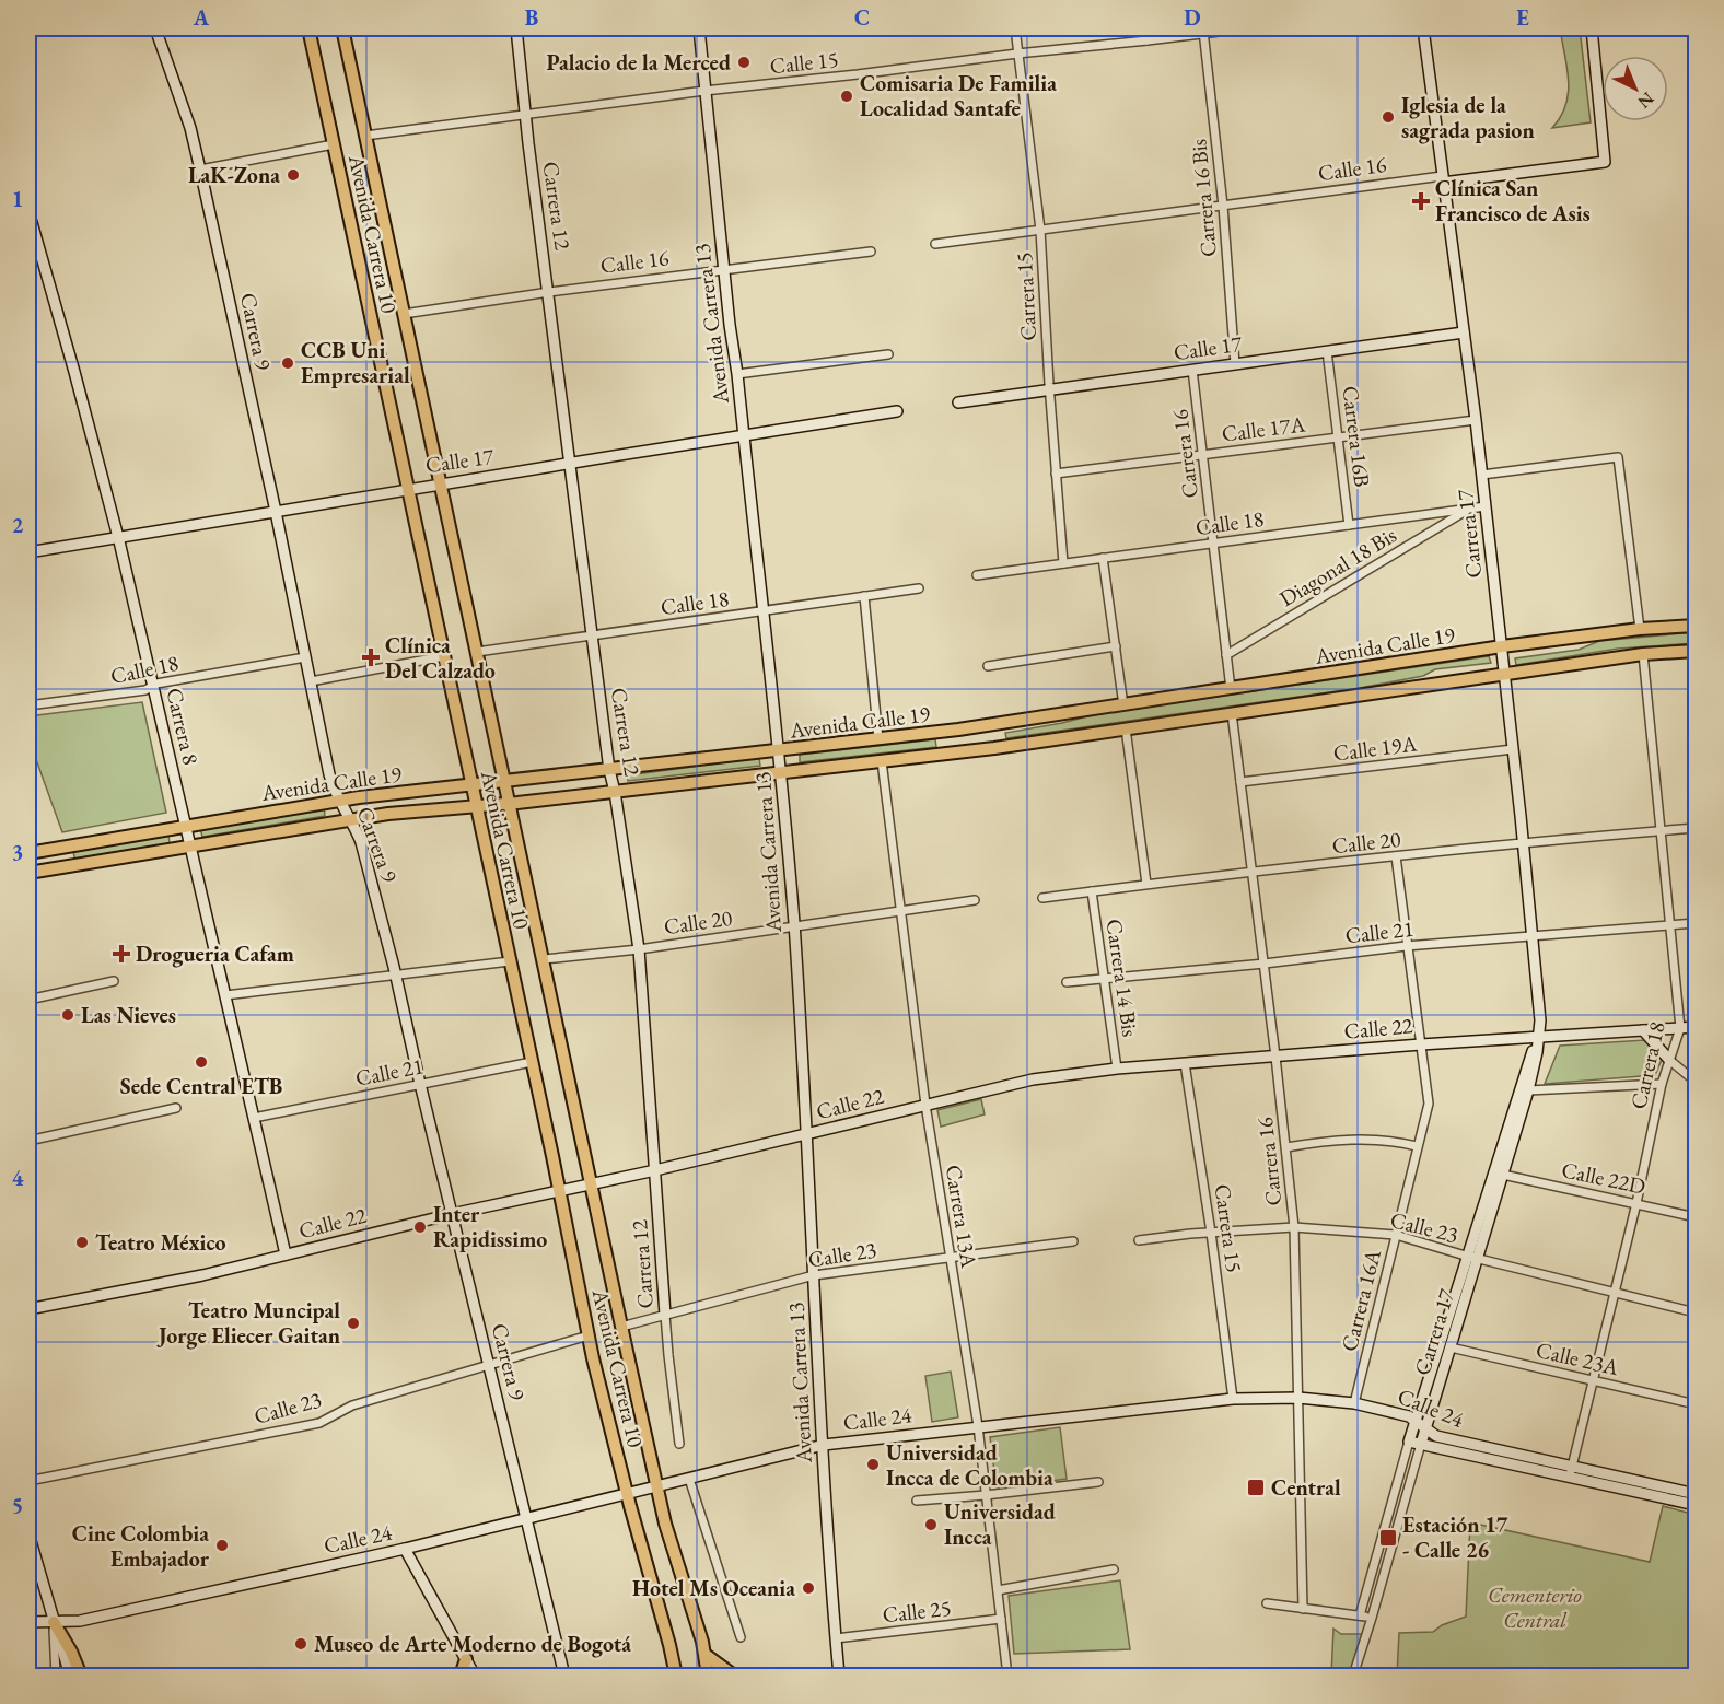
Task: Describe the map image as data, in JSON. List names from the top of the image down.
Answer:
{
  "streets": {
    "main road": ["Avenida Carrera 10", "Avenida Calle 19"],
    "street": [
      "Calle 15",
      "Calle 16",
      "Carrera 16 Bis",
      "Carrera 12",
      "Carrera 15",
      "Avenida Carrera 13",
      "Carrera 9",
      "Calle 17",
      "Calle 17A",
      "Carrera 16B",
      "Carrera 16",
      "Calle 18",
      "Carrera 17",
      "Diagonal 18 Bis",
      "Carrera 8",
      "Calle 19A",
      "Calle 20",
      "Calle 21",
      "Carrera 14 Bis",
      "Calle 22",
      "Carrera 18",
      "Calle 22D",
      "Carrera 13A",
      "Calle 23",
      "Carrera 16A",
      "Calle 23A",
      "Calle 24",
      "Calle 25"
    ]
  },
  "crossings": [
    ["Calle 15", "Carrera 16 Bis"],
    ["Calle 15", "Carrera 12"],
    ["Calle 15", "Avenida Carrera 10"],
    ["Calle 15", "Carrera 15"],
    ["Calle 15", "Avenida Carrera 13"],
    ["Calle 16", "Carrera 16 Bis"],
    ["Calle 16", "Carrera 12"],
    ["Calle 16", "Avenida Carrera 10"],
    ["Calle 16", "Carrera 15"],
    ["Calle 16", "Avenida Carrera 13"],
    ["Calle 16", "Carrera 17"],
    ["Carrera 16 Bis", "Calle 17"],
    ["Carrera 12", "Calle 17"],
    ["Carrera 12", "Calle 18"],
    ["Carrera 12", "Avenida Calle 19"],
    ["Carrera 12", "Calle 20"],
    ["Carrera 12", "Calle 22"],
    ["Carrera 12", "Calle 23"],
    ["Avenida Carrera 10", "Calle 17"],
    ["Avenida Carrera 10", "Calle 18"],
    ["Avenida Carrera 10", "Avenida Calle 19"],
    ["Avenida Carrera 10", "Calle 20"],
    ["Avenida Carrera 10", "Calle 21"],
    ["Avenida Carrera 10", "Calle 22"],
    ["Avenida Carrera 10", "Calle 23"],
    ["Avenida Carrera 10", "Calle 24"],
    ["Carrera 15", "Calle 17"],
    ["Carrera 15", "Calle 17A"],
    ["Carrera 15", "Calle 18"],
    ["Carrera 15", "Calle 22"],
    ["Carrera 15", "Calle 23"],
    ["Carrera 15", "Calle 24"],
    ["Avenida Carrera 13", "Calle 17"],
    ["Avenida Carrera 13", "Calle 18"],
    ["Avenida Carrera 13", "Avenida Calle 19"],
    ["Avenida Carrera 13", "Calle 20"],
    ["Avenida Carrera 13", "Calle 22"],
    ["Avenida Carrera 13", "Calle 23"],
    ["Avenida Carrera 13", "Calle 24"],
    ["Avenida Carrera 13", "Calle 25"],
    ["Carrera 9", "Calle 17"],
    ["Carrera 9", "Calle 18"],
    ["Carrera 9", "Avenida Calle 19"],
    ["Carrera 9", "Calle 21"],
    ["Carrera 9", "Calle 22"],
    ["Carrera 9", "Calle 23"],
    ["Carrera 9", "Calle 24"],
    ["Calle 17", "Carrera 16B"],
    ["Calle 17", "Carrera 16"],
    ["Calle 17", "Carrera 17"],
    ["Calle 17", "Carrera 8"],
    ["Calle 17A", "Carrera 16B"],
    ["Calle 17A", "Carrera 16"],
    ["Calle 17A", "Carrera 17"],
    ["Carrera 16B", "Calle 18"],
    ["Carrera 16", "Calle 18"],
    ["Carrera 16", "Diagonal 18 Bis"],
    ["Carrera 16", "Avenida Calle 19"],
    ["Carrera 16", "Calle 19A"],
    ["Carrera 16", "Calle 20"],
    ["Carrera 16", "Calle 21"],
    ["Carrera 16", "Calle 22"],
    ["Carrera 16", "Calle 23"],
    ["Carrera 16", "Calle 24"],
    ["Calle 18", "Carrera 17"],
    ["Calle 18", "Diagonal 18 Bis"],
    ["Calle 18", "Carrera 8"],
    ["Carrera 17", "Avenida Calle 19"],
    ["Carrera 17", "Calle 19A"],
    ["Carrera 17", "Calle 20"],
    ["Carrera 17", "Calle 21"],
    ["Carrera 17", "Calle 22"],
    ["Carrera 17", "Calle 22D"],
    ["Carrera 17", "Calle 23"],
    ["Carrera 17", "Calle 23A"],
    ["Carrera 17", "Calle 24"],
    ["Avenida Calle 19", "Carrera 8"],
    ["Avenida Calle 19", "Carrera 18"],
    ["Avenida Calle 19", "Carrera 13A"],
    ["Carrera 8", "Calle 21"],
    ["Carrera 8", "Calle 22"],
    ["Calle 20", "Carrera 14 Bis"],
    ["Calle 20", "Carrera 18"],
    ["Calle 20", "Carrera 13A"],
    ["Calle 20", "Carrera 16A"],
    ["Calle 21", "Carrera 14 Bis"],
    ["Calle 21", "Carrera 18"],
    ["Calle 21", "Carrera 16A"],
    ["Carrera 14 Bis", "Calle 22"],
    ["Calle 22", "Carrera 18"],
    ["Calle 22", "Carrera 13A"],
    ["Calle 22", "Carrera 16A"],
    ["Carrera 18", "Calle 22D"],
    ["Carrera 18", "Calle 23"],
    ["Carrera 18", "Calle 23A"],
    ["Carrera 18", "Calle 24"],
    ["Carrera 13A", "Calle 23"],
    ["Carrera 13A", "Calle 24"],
    ["Carrera 13A", "Calle 25"],
    ["Calle 23", "Carrera 16A"],
    ["Carrera 16A", "Calle 24"]
  ],
  "parks": ["Cementerio Central"],
  "places": {
    "other": [
      "Palacio de la Merced",
      "Comisaria De Familia Localidad Santafe",
      "Iglesia de la sagrada pasion",
      "LaK-Zona",
      "CCB Uni Empresarial",
      "Las Nieves",
      "Sede Central ETB",
      "Inter Rapidissimo",
      "Teatro México",
      "Teatro Muncipal Jorge Eliecer Gaitan",
      "Universidad Incca de Colombia",
      "Universidad Incca",
      "Cine Colombia Embajador",
      "Hotel Ms Oceania",
      "Museo de Arte Moderno de Bogotá"
    ],
    "health": ["Clínica San Francisco de Asis", "Clínica Del Calzado", "Drogueria Cafam"],
    "transit": ["Central", "Estación 17 - Calle 26"]
  },
  "north": "bottom right",
  "grid": {
    "columns": [
      "A",
      "B",
      "C",
      "D",
      "E"
    ],
    "rows": [
      "1",
      "2",
      "3",
      "4",
      "5"
    ]
  }
}
